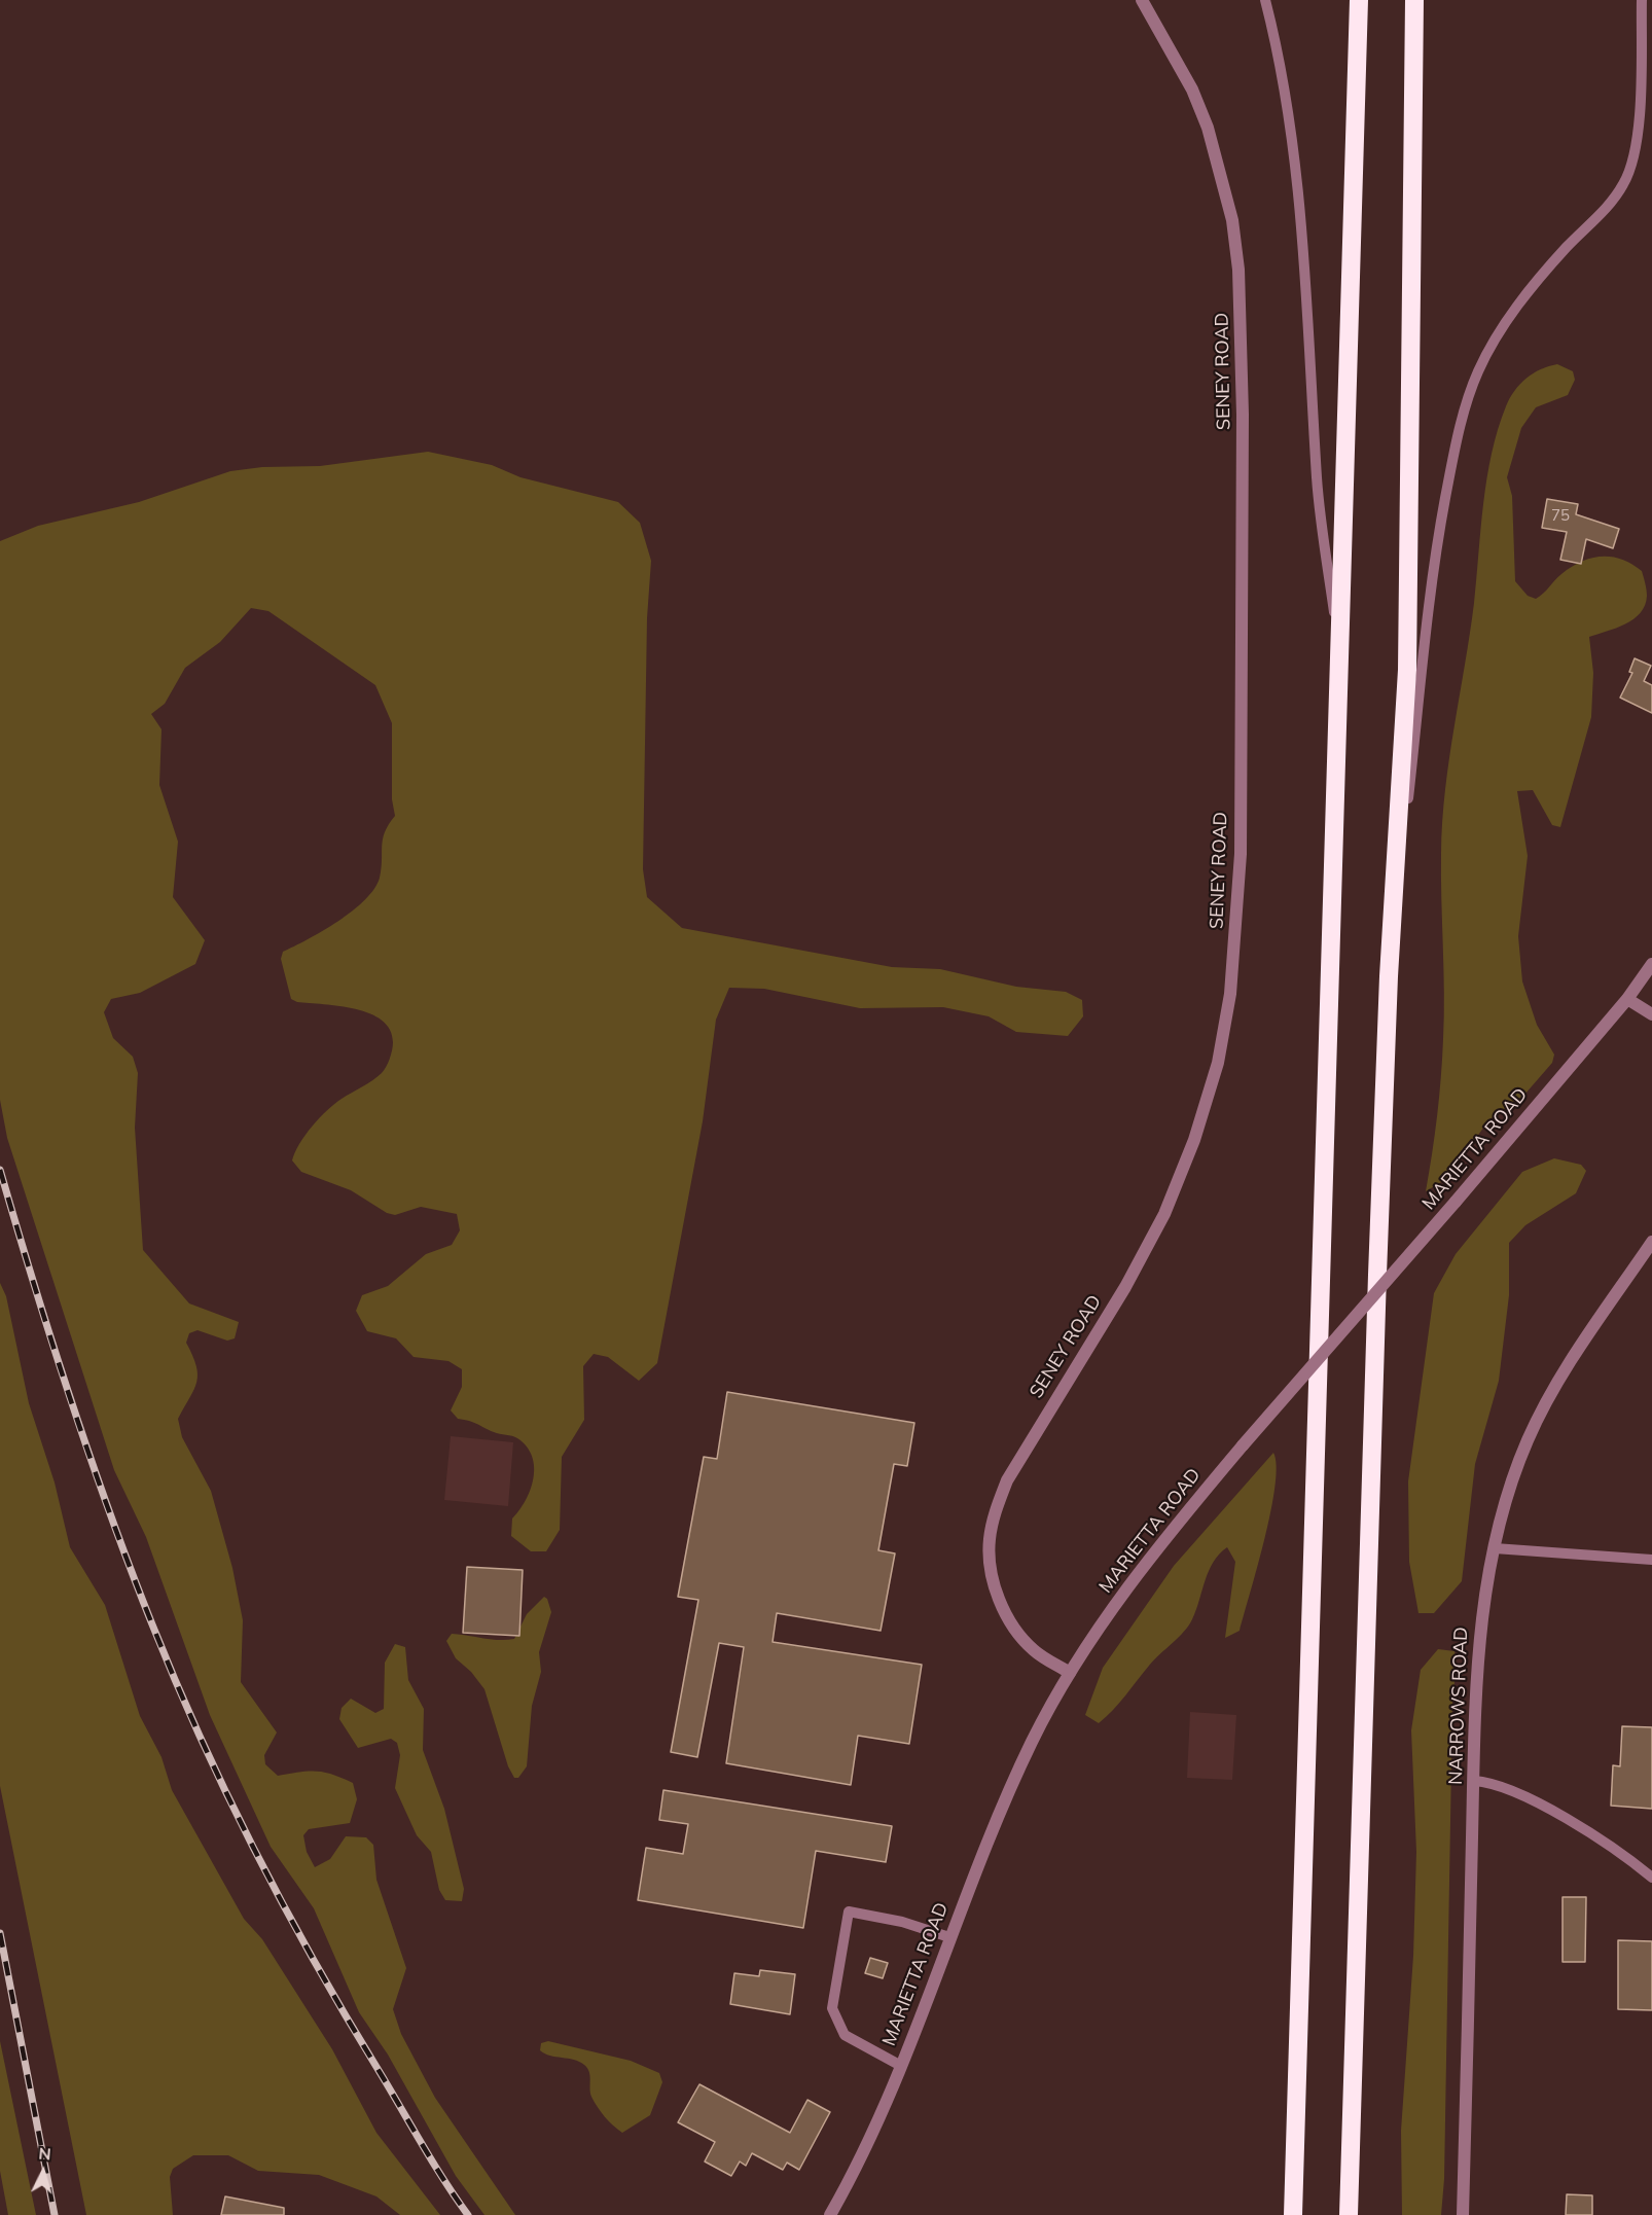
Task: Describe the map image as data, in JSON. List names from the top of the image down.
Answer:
{
  "streets": {
    "street": ["SENEY ROAD", "MARIETTA ROAD", "NARROWS ROAD"]
  },
  "crossings": [
    ["SENEY ROAD", "MARIETTA ROAD"]
  ],
  "house_numbers": ["75"],
  "north": "top"
}
